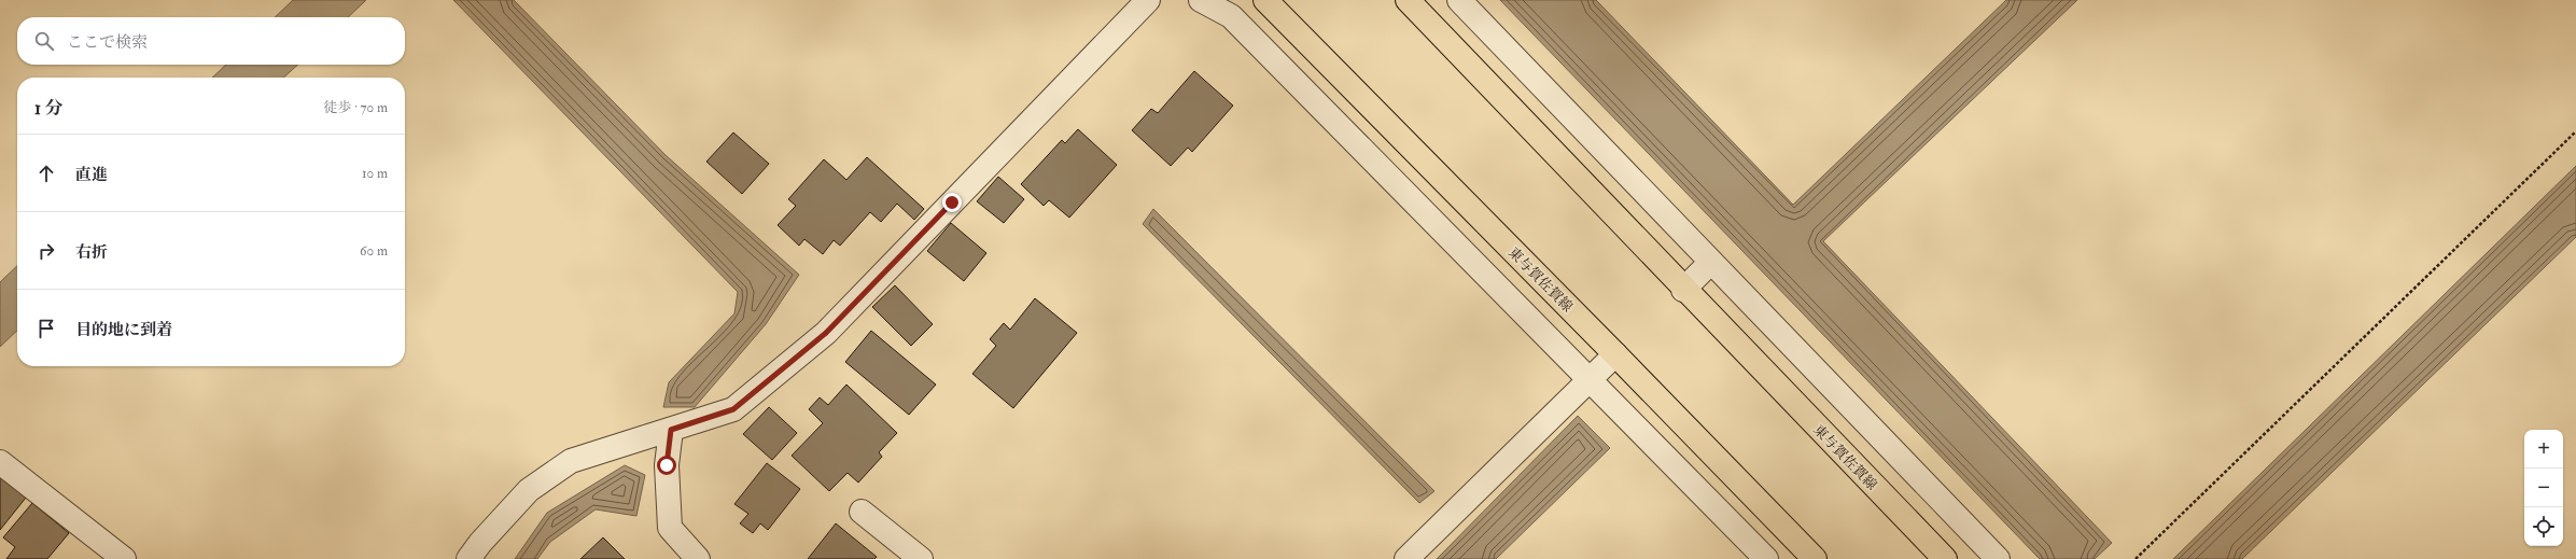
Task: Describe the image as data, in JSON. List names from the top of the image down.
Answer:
{
  "streets": {
    "main road": ["東与賀佐賀線"]
  },
  "page": {
    "search": "ここで検索",
    "heading": ["1 分", "徒歩 · 70 m"],
    "list": [
      ["直進", "10 m"],
      ["右折", "60 m"],
      "目的地に到着"
    ],
    "map_buttons": ["+", "−"]
  }
}
